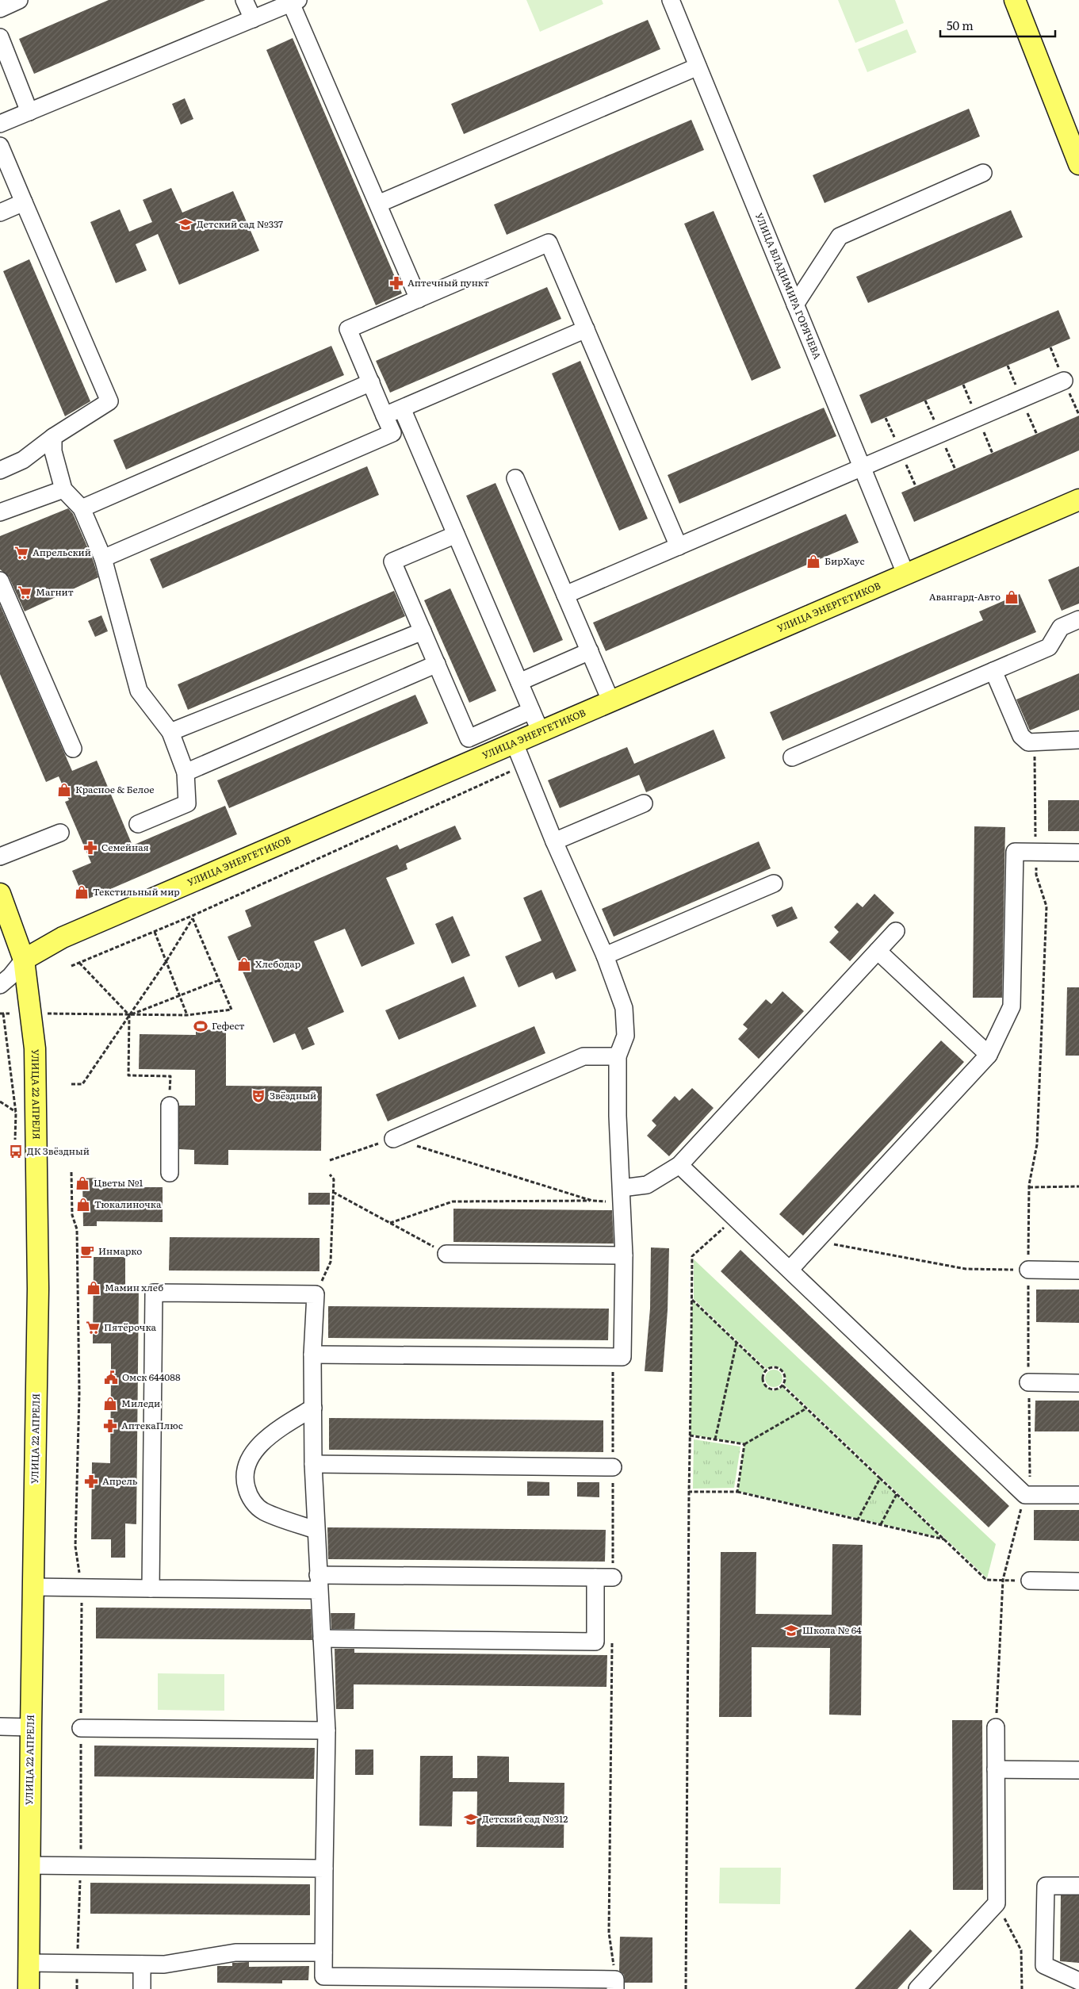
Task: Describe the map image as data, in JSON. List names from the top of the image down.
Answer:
{
  "streets": {
    "main road": ["УЛИЦА ЭНЕРГЕТИКОВ", "УЛИЦА 22 АПРЕЛЯ"],
    "street": ["УЛИЦА ВЛАДИМИРА ГОРЯЧЕВА"]
  },
  "crossings": [
    ["УЛИЦА ВЛАДИМИРА ГОРЯЧЕВА", "УЛИЦА ЭНЕРГЕТИКОВ"],
    ["УЛИЦА ЭНЕРГЕТИКОВ", "УЛИЦА 22 АПРЕЛЯ"]
  ],
  "places": {
    "school or university": ["Детский сад №337", "Школа № 64", "Детский сад №312"],
    "pharmacy": [
      "Аптечный пункт",
      "Семейная",
      "АптекаПлюс",
      "Апрель"
    ],
    "supermarket": ["Апрельский", "Магнит", "Пятёрочка"],
    "shop": [
      "БирХаус",
      "Авангард-Авто",
      "Красное & Белое",
      "Текстильный мир",
      "Хлебодар",
      "Цветы №1",
      "Тюкалиночка",
      "Мамин хлеб",
      "Миледи"
    ],
    "sports": ["Гефест"],
    "theatre": ["Звёздный"],
    "bus stop": ["ДК Звёздный"],
    "cafe": ["Инмарко"],
    "public building": ["Омск 644088"]
  },
  "scale_bar": "50 m"
}
